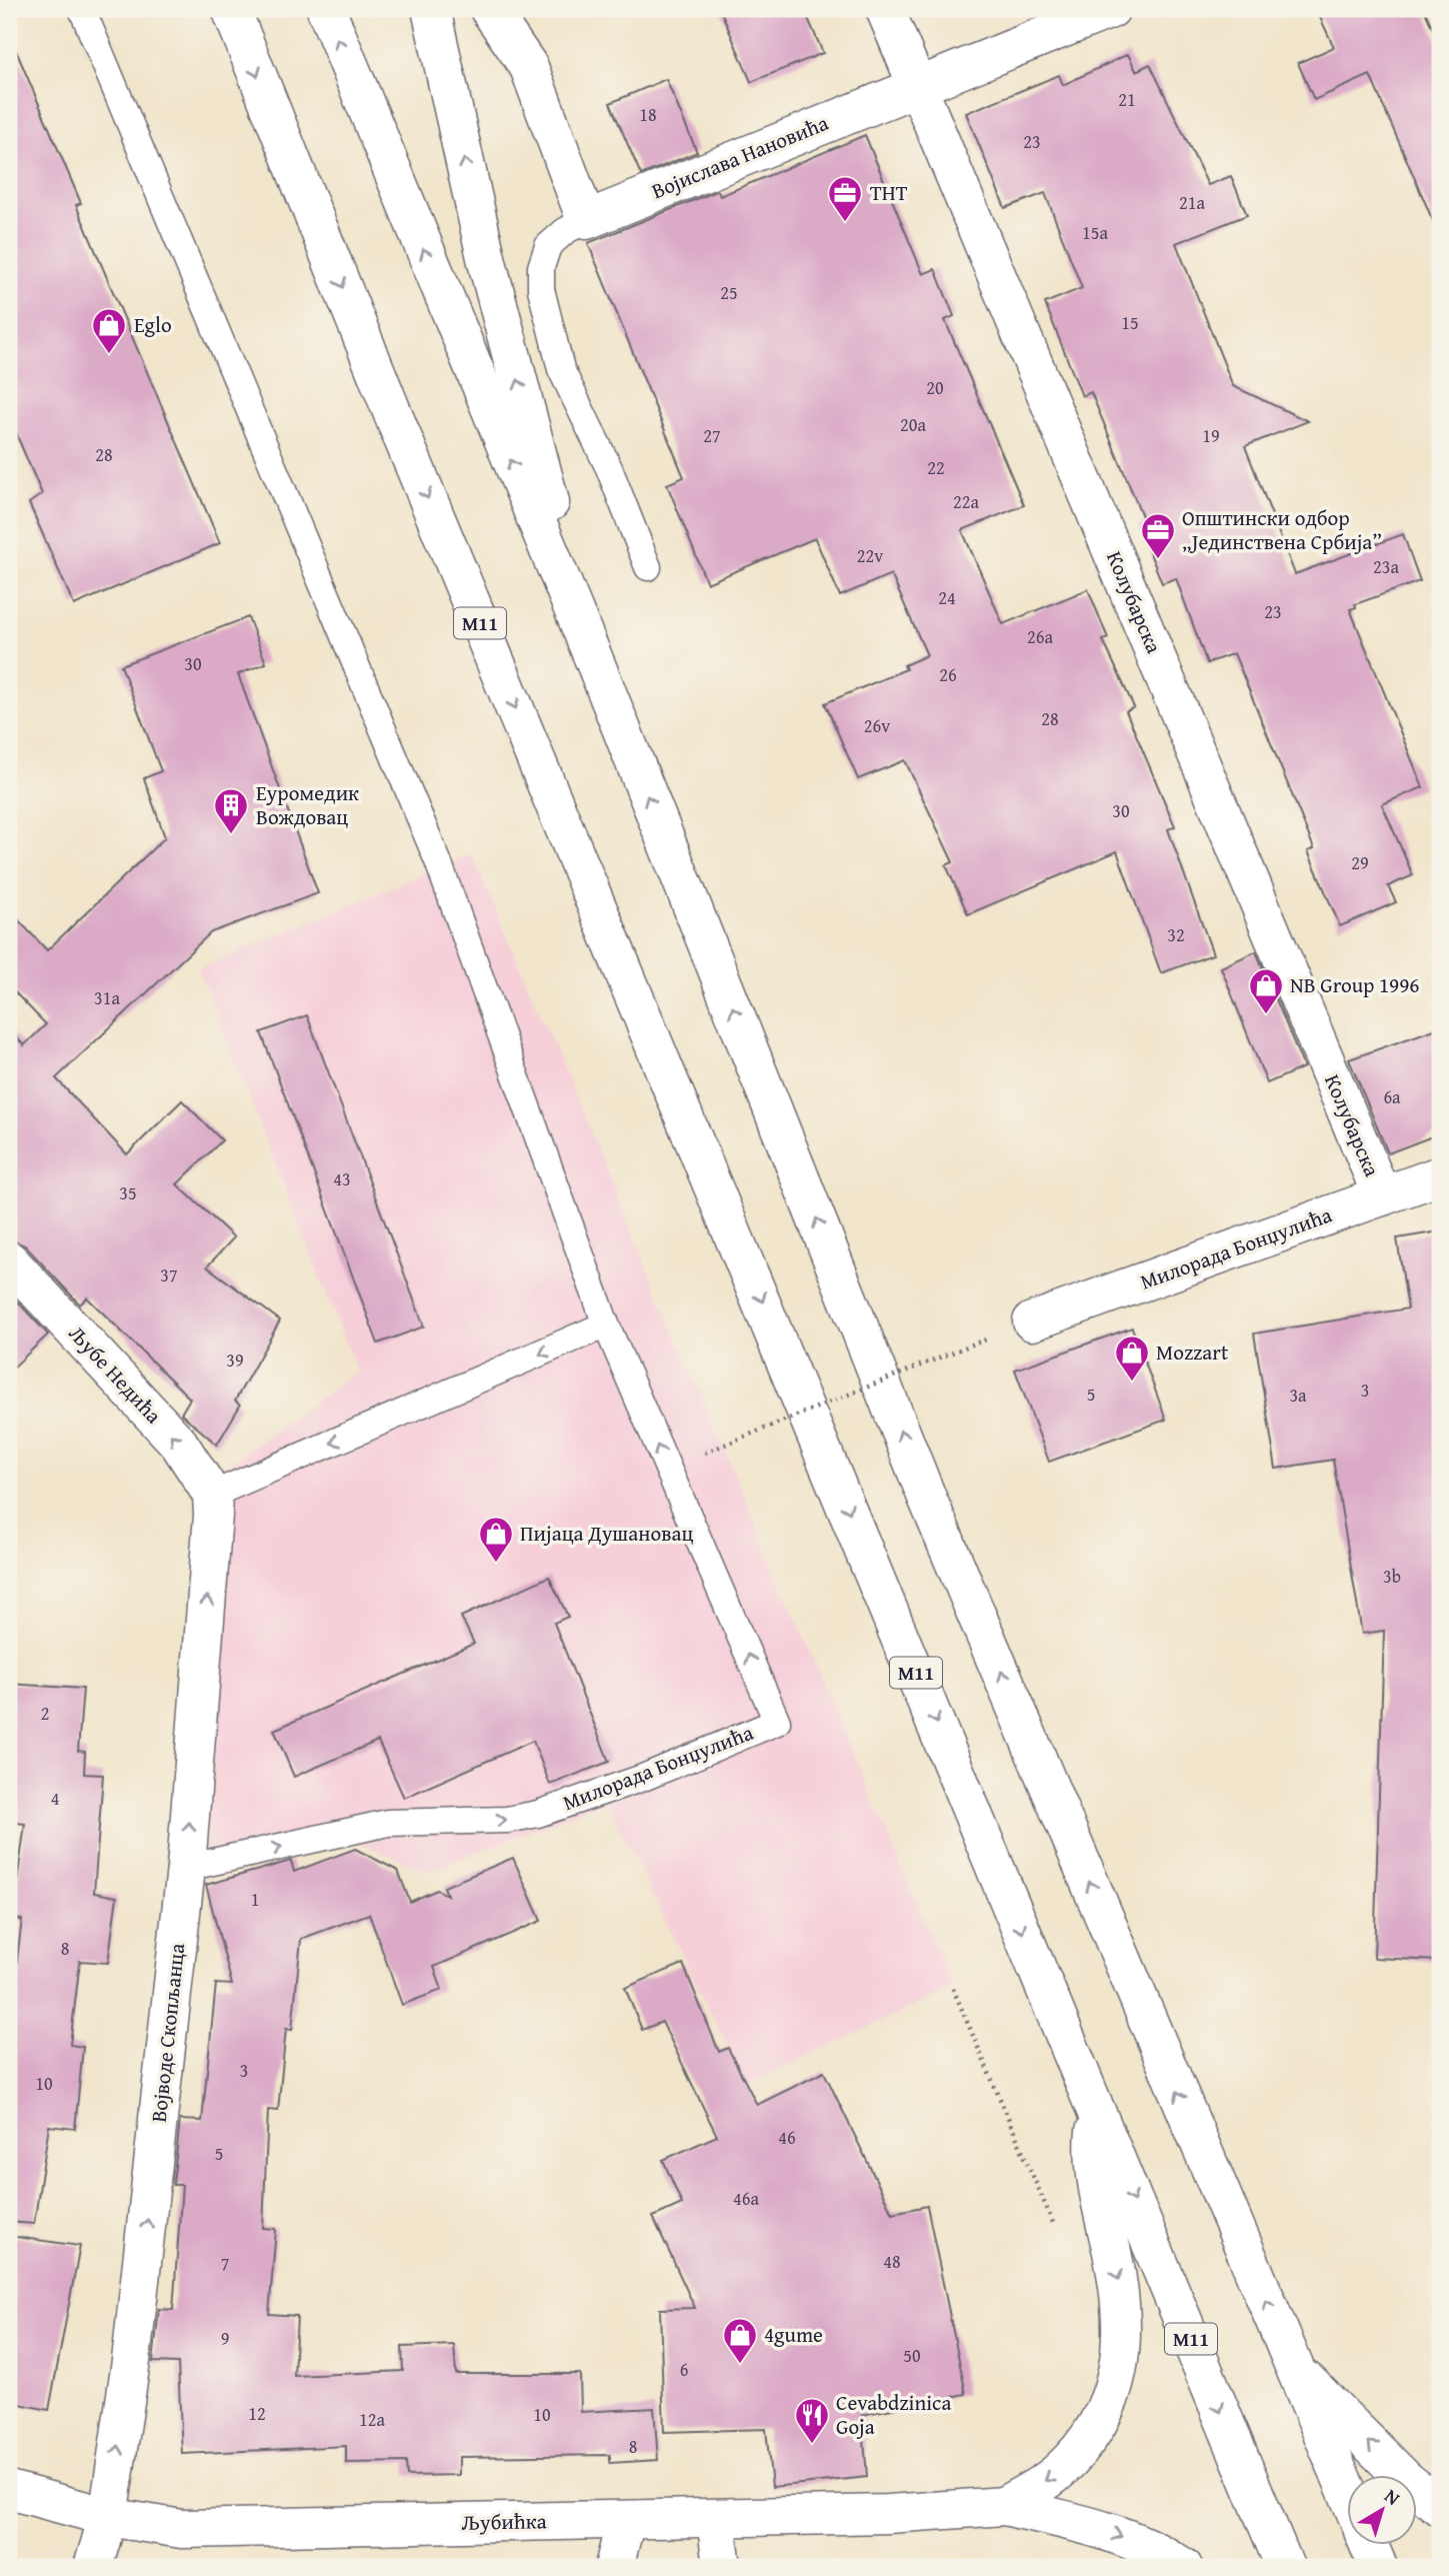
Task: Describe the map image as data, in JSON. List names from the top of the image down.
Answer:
{
  "streets": {
    "main road": [
      "Војислава Нановића",
      "Колубарска",
      "M11",
      "Милорада Бонџулића",
      "Љубе Недића",
      "Војводе Скопљанца",
      "Љубићка"
    ]
  },
  "crossings": [
    ["Војислава Нановића", "Колубарска"],
    ["Колубарска", "Милорада Бонџулића"],
    ["Милорада Бонџулића", "Војводе Скопљанца"],
    ["Љубе Недића", "Војводе Скопљанца"],
    ["Војводе Скопљанца", "Љубићка"]
  ],
  "one_way": ["Љубе Недића", "Војводе Скопљанца"],
  "places": {
    "office": ["ТНТ", "Општински одбор „Јединствена Србија”"],
    "shop": [
      "Eglo",
      "NB Group 1996",
      "Mozzart",
      "Пијаца Душановац",
      "4gume"
    ],
    "building": ["Еуромедик Вождовац"],
    "restaurant": ["Cevabdzinica Goja"]
  },
  "house_numbers": [
    "21",
    "18",
    "23",
    "21a",
    "15a",
    "25",
    "15",
    "20",
    "20a",
    "27",
    "19",
    "28",
    "22",
    "22a",
    "22v",
    "23a",
    "24",
    "23",
    "26a",
    "30",
    "26",
    "28",
    "26v",
    "30",
    "29",
    "32",
    "31a",
    "6a",
    "43",
    "35",
    "37",
    "39",
    "3",
    "5",
    "3a",
    "3b",
    "2",
    "4",
    "1",
    "8",
    "3",
    "10",
    "46",
    "5",
    "46a",
    "48",
    "7",
    "9",
    "50",
    "6",
    "12",
    "10",
    "12a",
    "8"
  ],
  "north": "top right"
}
